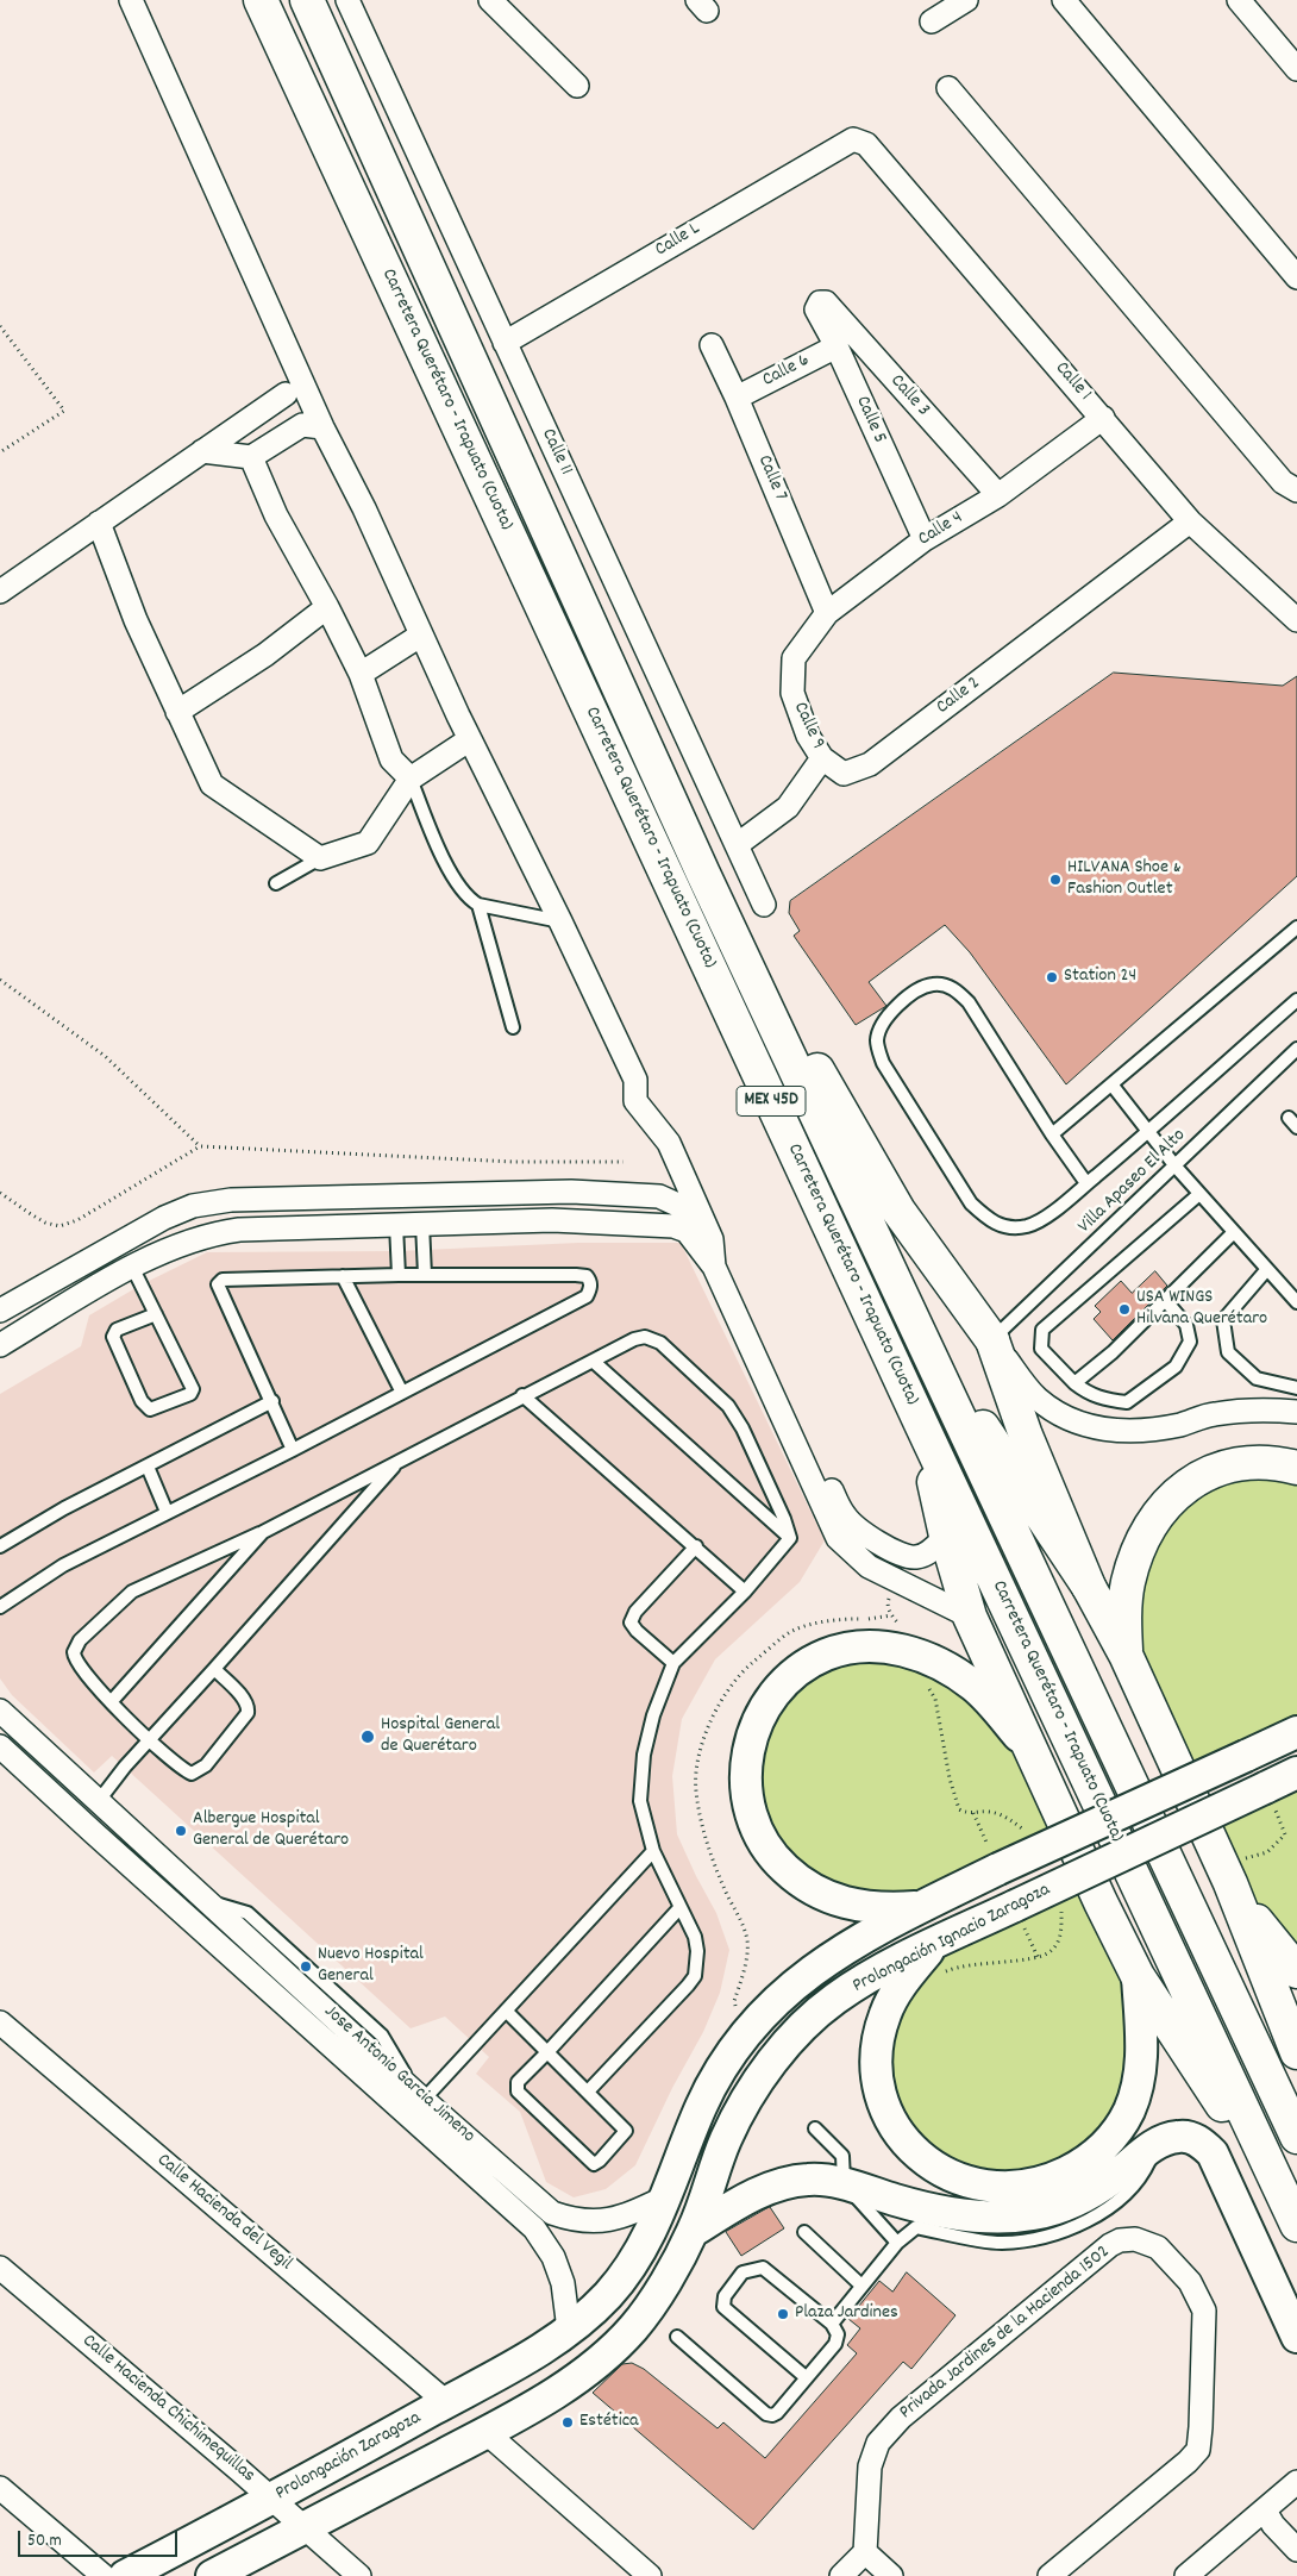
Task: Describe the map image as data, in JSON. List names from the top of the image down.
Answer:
{
  "streets": {
    "main road": [
      "Carretera Querétaro - Irapuato (Cuota)",
      "MEX 45D",
      "Prolongación Ignacio Zaragoza",
      "Prolongación Zaragoza"
    ],
    "street": [
      "Calle L",
      "Calle 6",
      "Calle 1",
      "Calle 3",
      "Calle 5",
      "Calle 11",
      "Calle 7",
      "Calle 4",
      "Calle 2",
      "Calle 9",
      "Jose Antonio Garcia Jimeno",
      "Calle Hacienda del Vegil",
      "Privada Jardines de la Hacienda 1502",
      "Calle Hacienda Chichimequillas"
    ],
    "lane": ["Villa Apaseo El Alto"]
  },
  "crossings": [
    ["Calle L", "Calle 1"],
    ["Calle L", "Calle 11"],
    ["Calle 6", "Calle 5"],
    ["Calle 6", "Calle 7"],
    ["Calle 1", "Calle 4"],
    ["Calle 1", "Calle 2"],
    ["Calle 3", "Calle 5"],
    ["Calle 3", "Calle 4"],
    ["Calle 5", "Calle 4"],
    ["Calle 7", "Calle 4"],
    ["Calle 4", "Calle 9"],
    ["Calle 2", "Calle 9"],
    ["Prolongación Ignacio Zaragoza", "Jose Antonio Garcia Jimeno"],
    ["Prolongación Ignacio Zaragoza", "Prolongación Zaragoza"],
    ["Jose Antonio Garcia Jimeno", "Prolongación Zaragoza"],
    ["Calle Hacienda del Vegil", "Prolongación Zaragoza"],
    ["Calle Hacienda Chichimequillas", "Prolongación Zaragoza"]
  ],
  "places": [
    "HILVANA Shoe & Fashion Outlet",
    "Station 24",
    "USA WINGS Hilvana Querétaro",
    "Hospital General de Querétaro",
    "Albergue Hospital General de Querétaro",
    "Nuevo Hospital General",
    "Plaza Jardines",
    "Estética"
  ],
  "scale_bar": "50 m"
}
